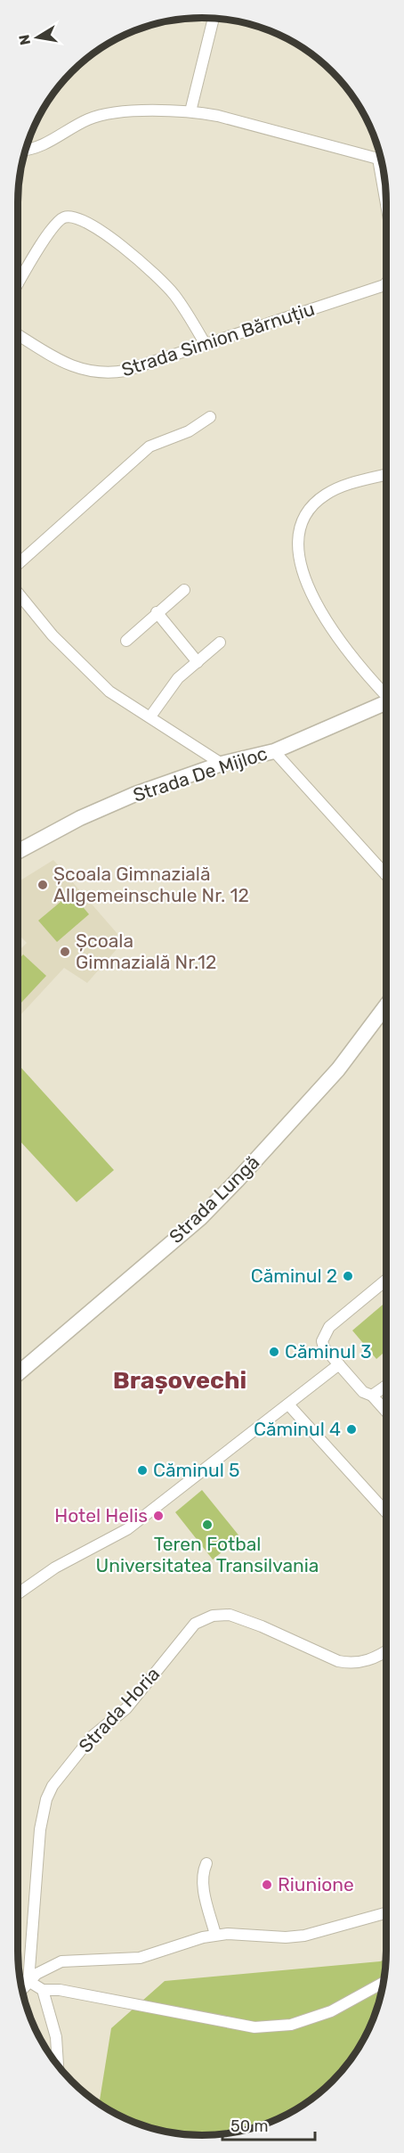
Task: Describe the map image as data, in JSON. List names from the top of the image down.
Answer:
{
  "streets": {
    "main road": ["Strada De Mijloc", "Strada Lungă"],
    "street": ["Strada Simion Bărnuțiu", "Strada Horia"]
  },
  "districts": ["Brașovechi"],
  "places": [
    "Școala Gimnazială Allgemeinschule Nr. 12",
    "Școala Gimnazială Nr.12",
    "Căminul 2",
    "Căminul 3",
    "Căminul 4",
    "Căminul 5",
    "Hotel Helis",
    "Teren Fotbal Universitatea Transilvania",
    "Riunione"
  ],
  "scale_bar": "50 m",
  "north": "left"
}
